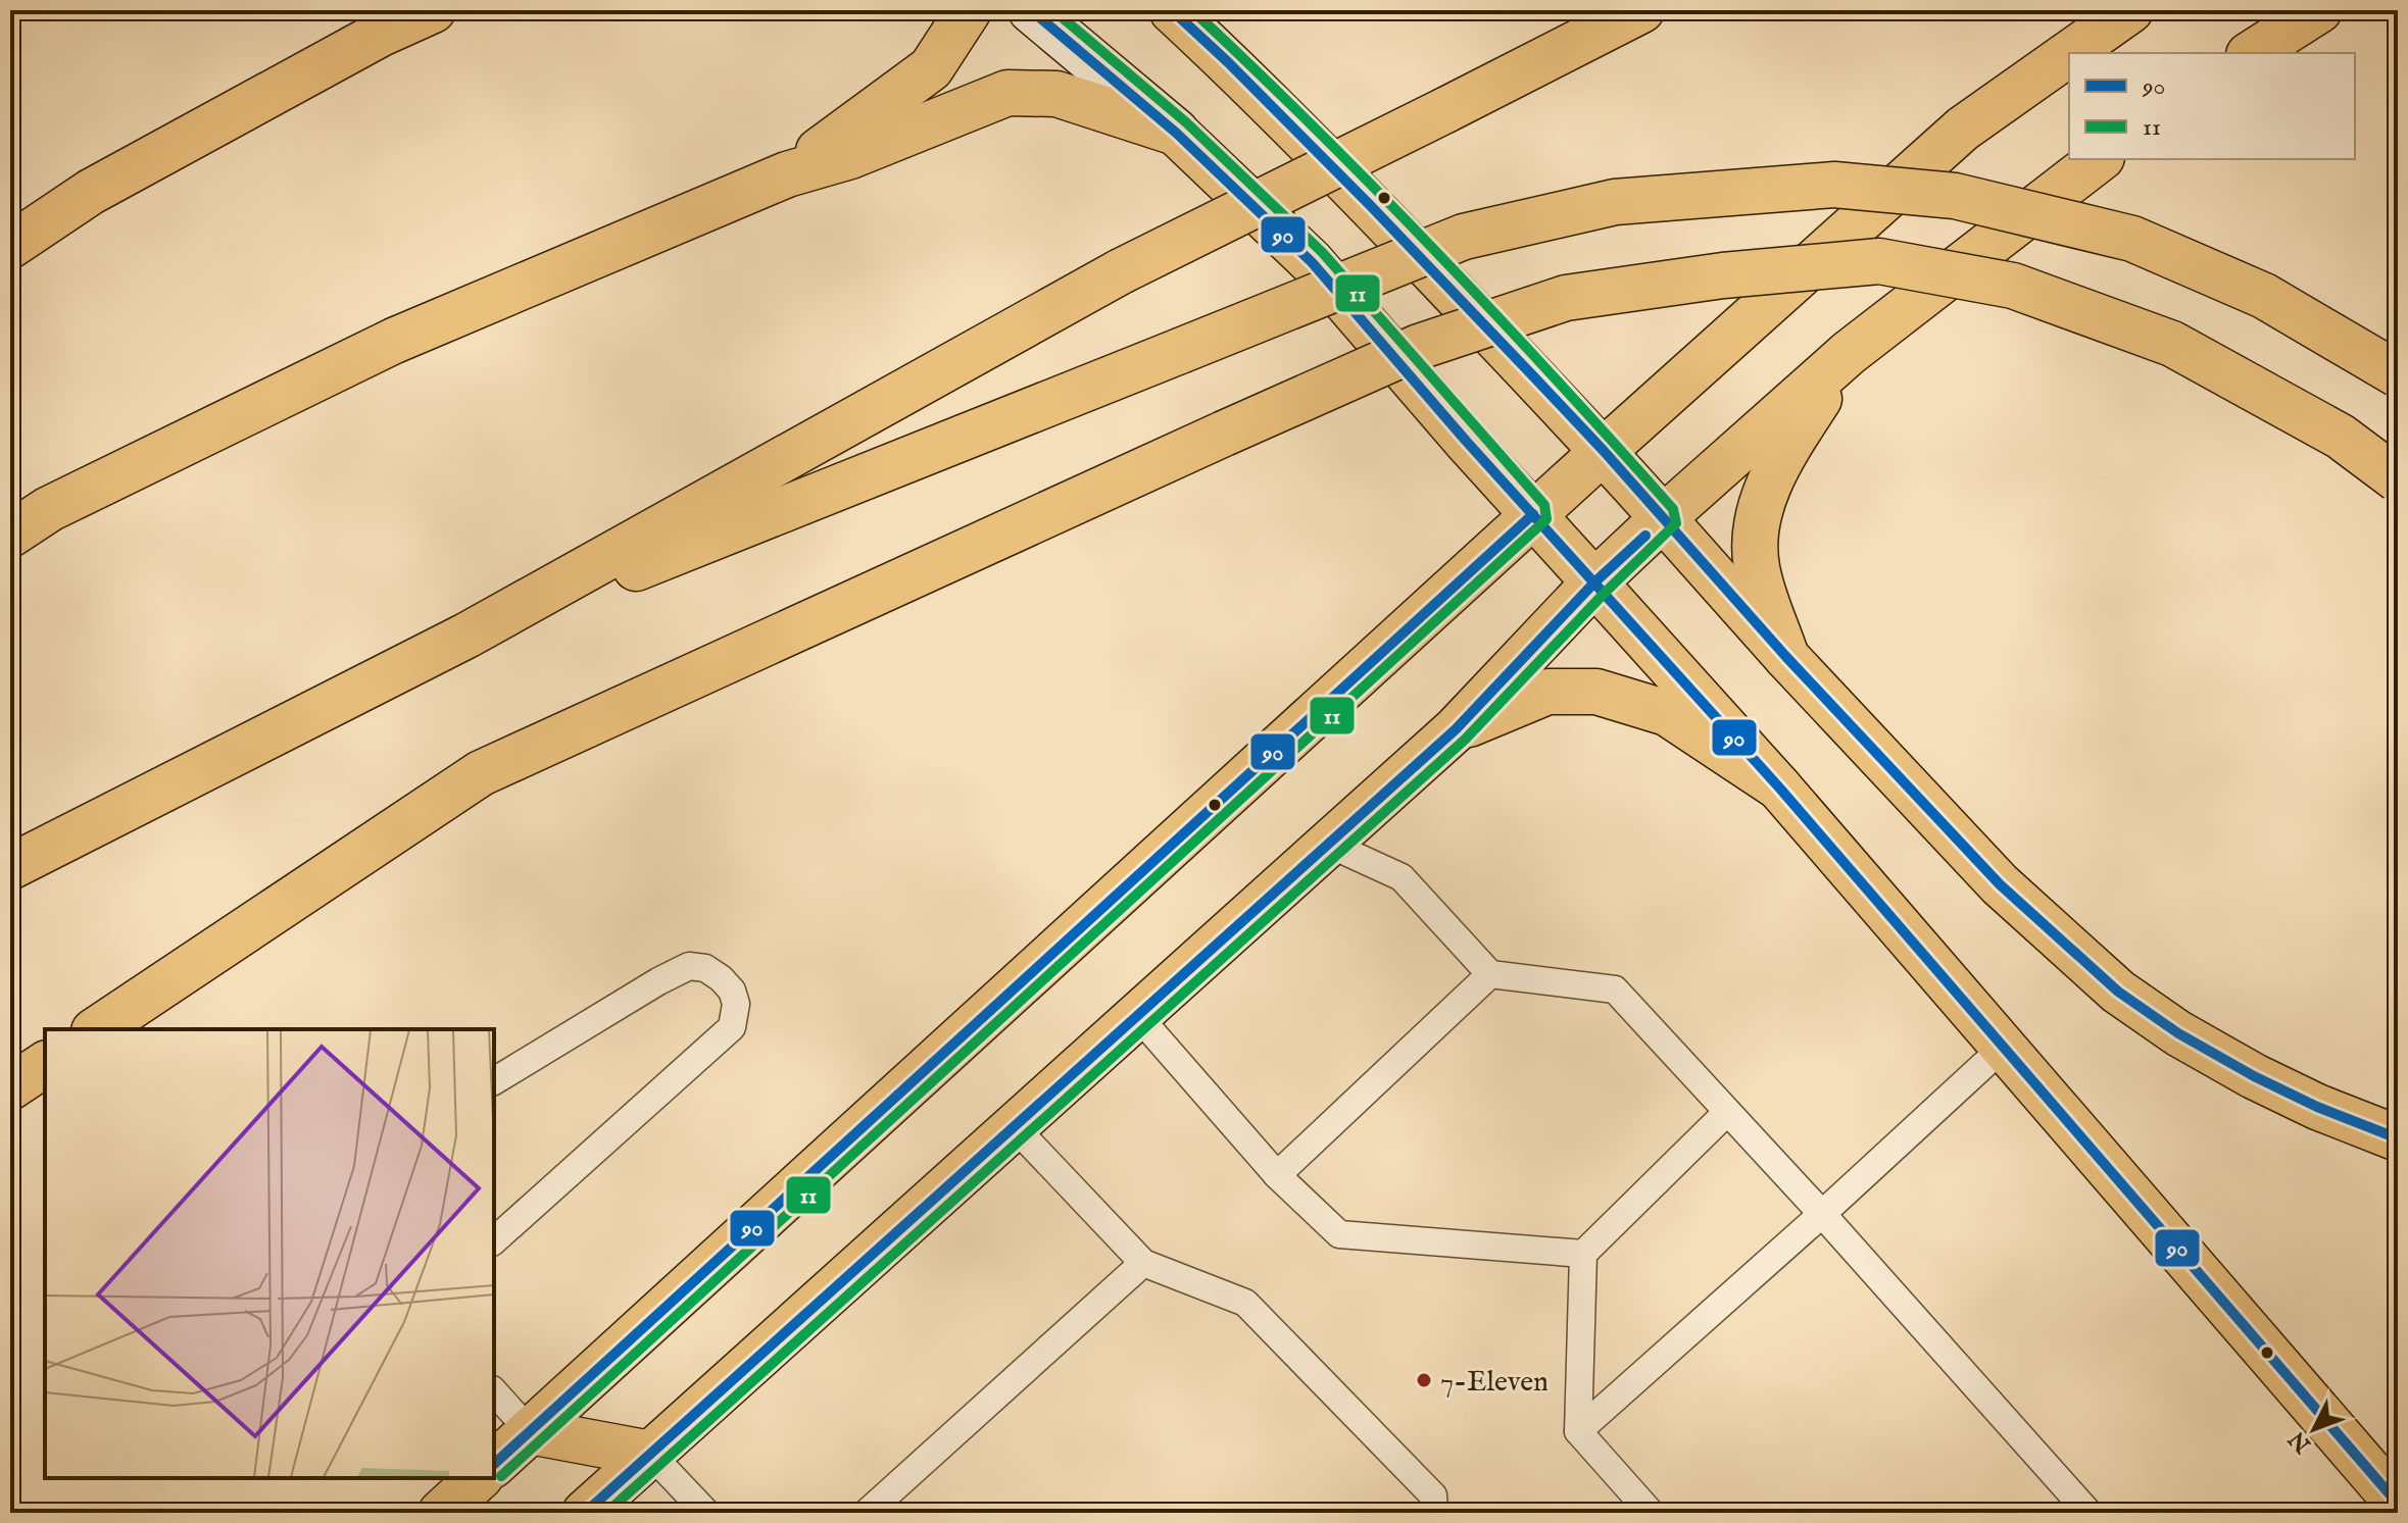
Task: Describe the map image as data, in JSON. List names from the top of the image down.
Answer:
{
  "places": ["7-Eleven"],
  "lines": ["transit line 90", "transit line 11"],
  "legend": ["90", "11"],
  "north": "bottom left"
}
